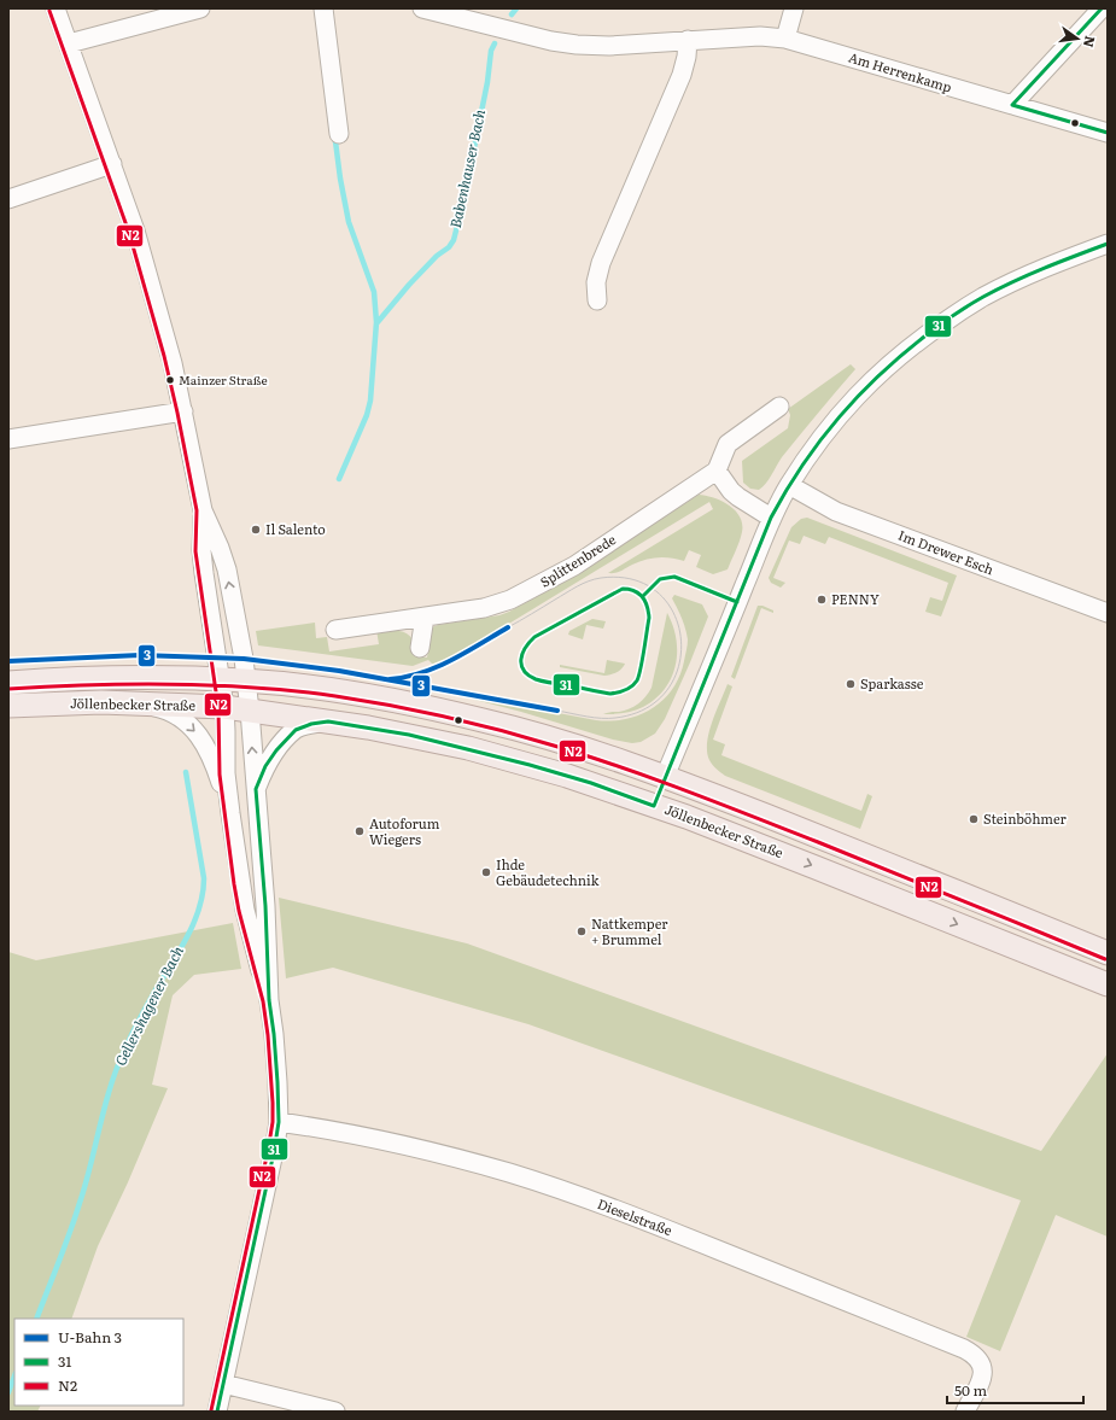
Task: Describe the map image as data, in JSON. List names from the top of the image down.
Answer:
{
  "streets": {
    "main road": ["Jöllenbecker Straße"],
    "street": [
      "Am Herrenkamp",
      "Im Drewer Esch",
      "Splittenbrede",
      "Dieselstraße"
    ]
  },
  "water": ["Babenhauser Bach", "Gellershagener Bach"],
  "places": [
    "Mainzer Straße",
    "Il Salento",
    "PENNY",
    "Sparkasse",
    "Steinböhmer",
    "Autoforum Wiegers",
    "Ihde Gebäudetechnik",
    "Nattkemper + Brummel"
  ],
  "lines": ["transit line 31", "transit line N2", "metro line 3"],
  "legend": ["U-Bahn 3", "31", "N2"],
  "scale_bar": "50 m",
  "north": "right"
}
